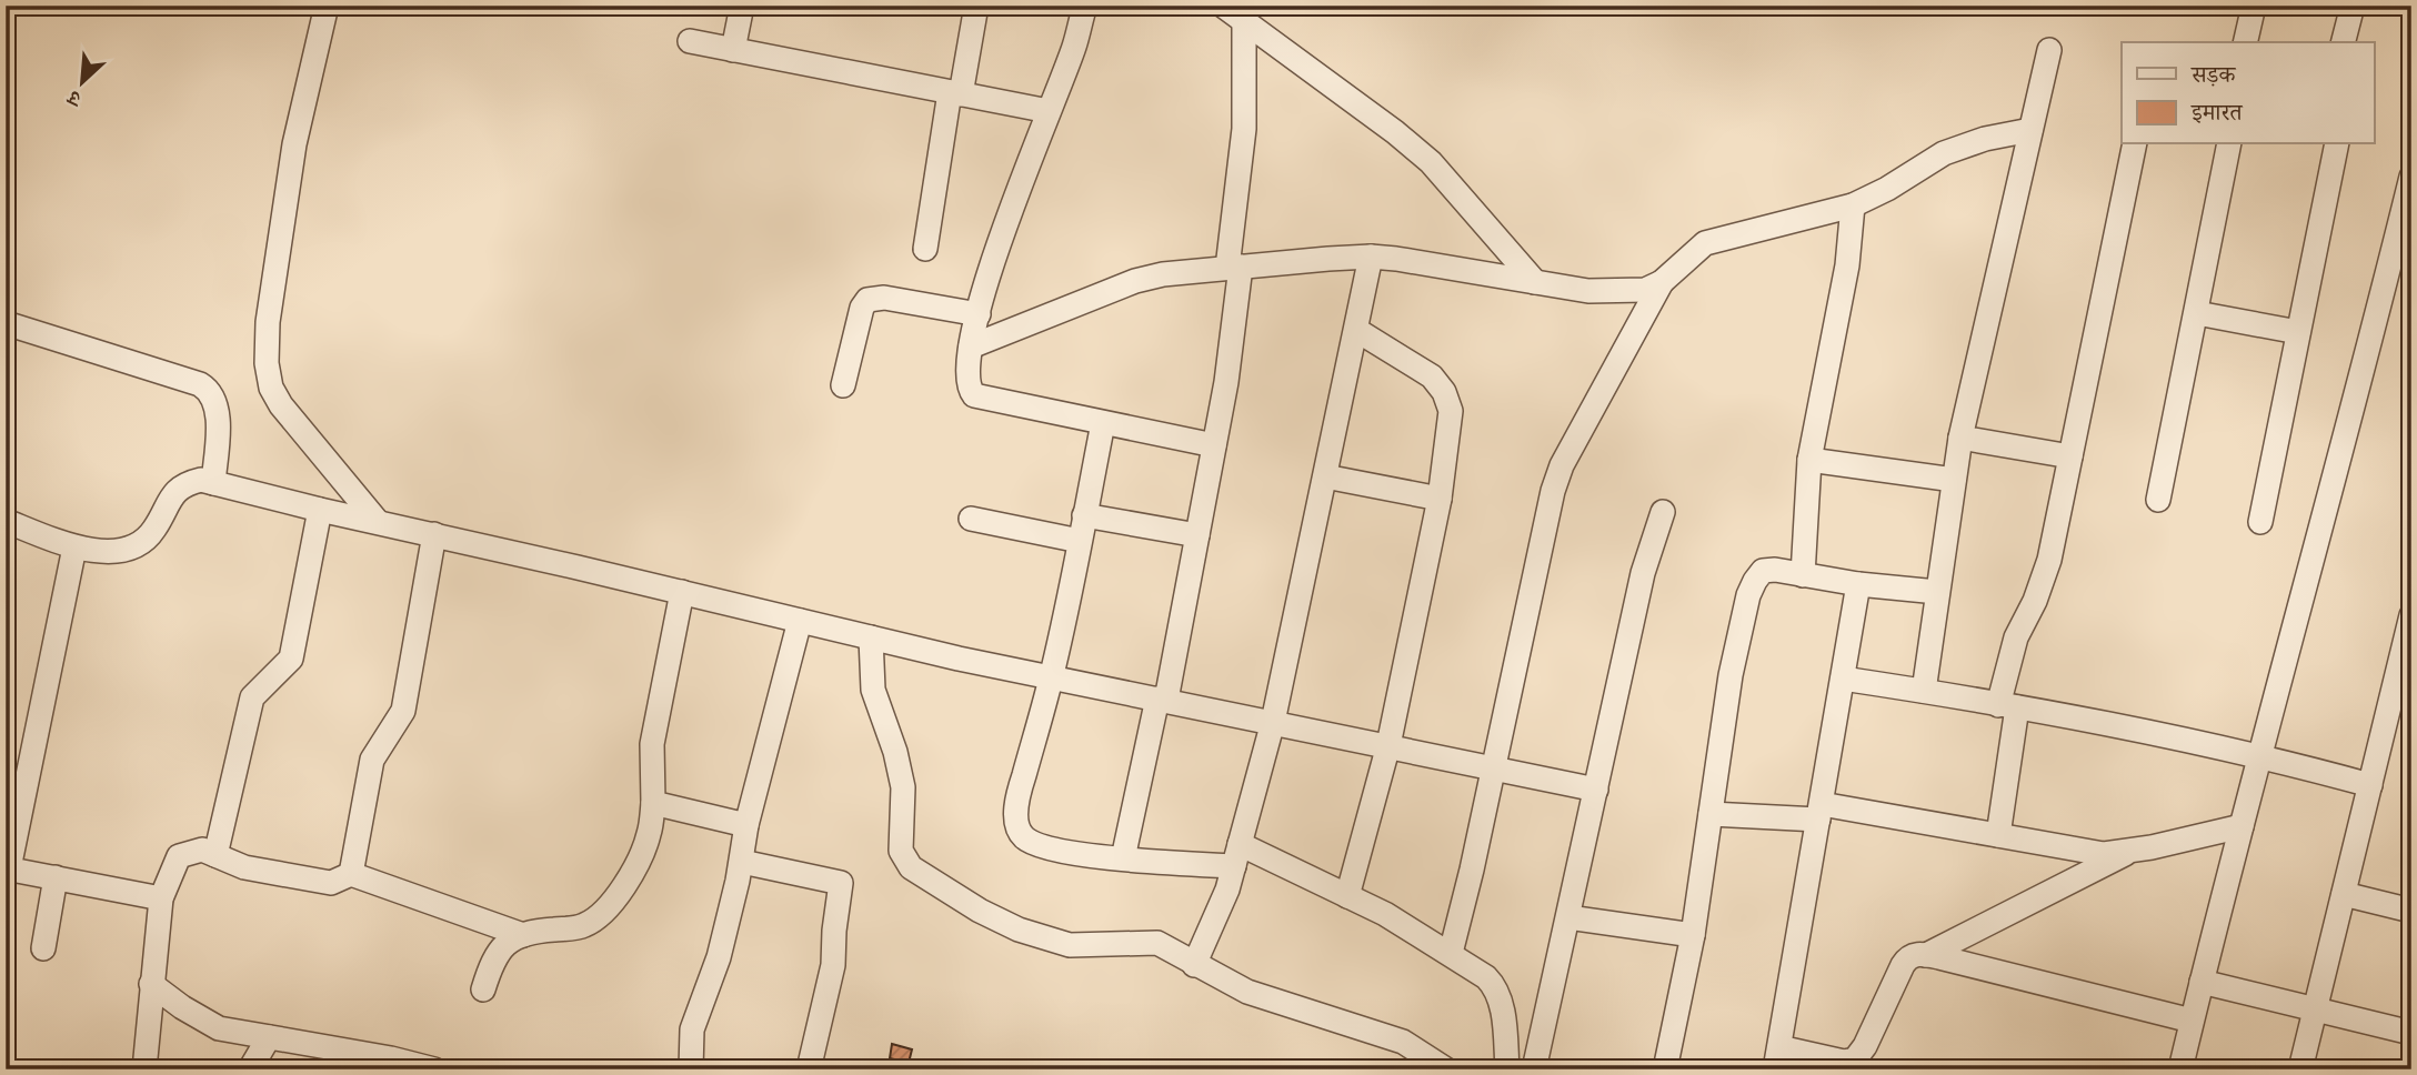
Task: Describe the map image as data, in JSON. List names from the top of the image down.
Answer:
{
  "legend": ["सड़क", "इमारत"],
  "north": "bottom left"
}
